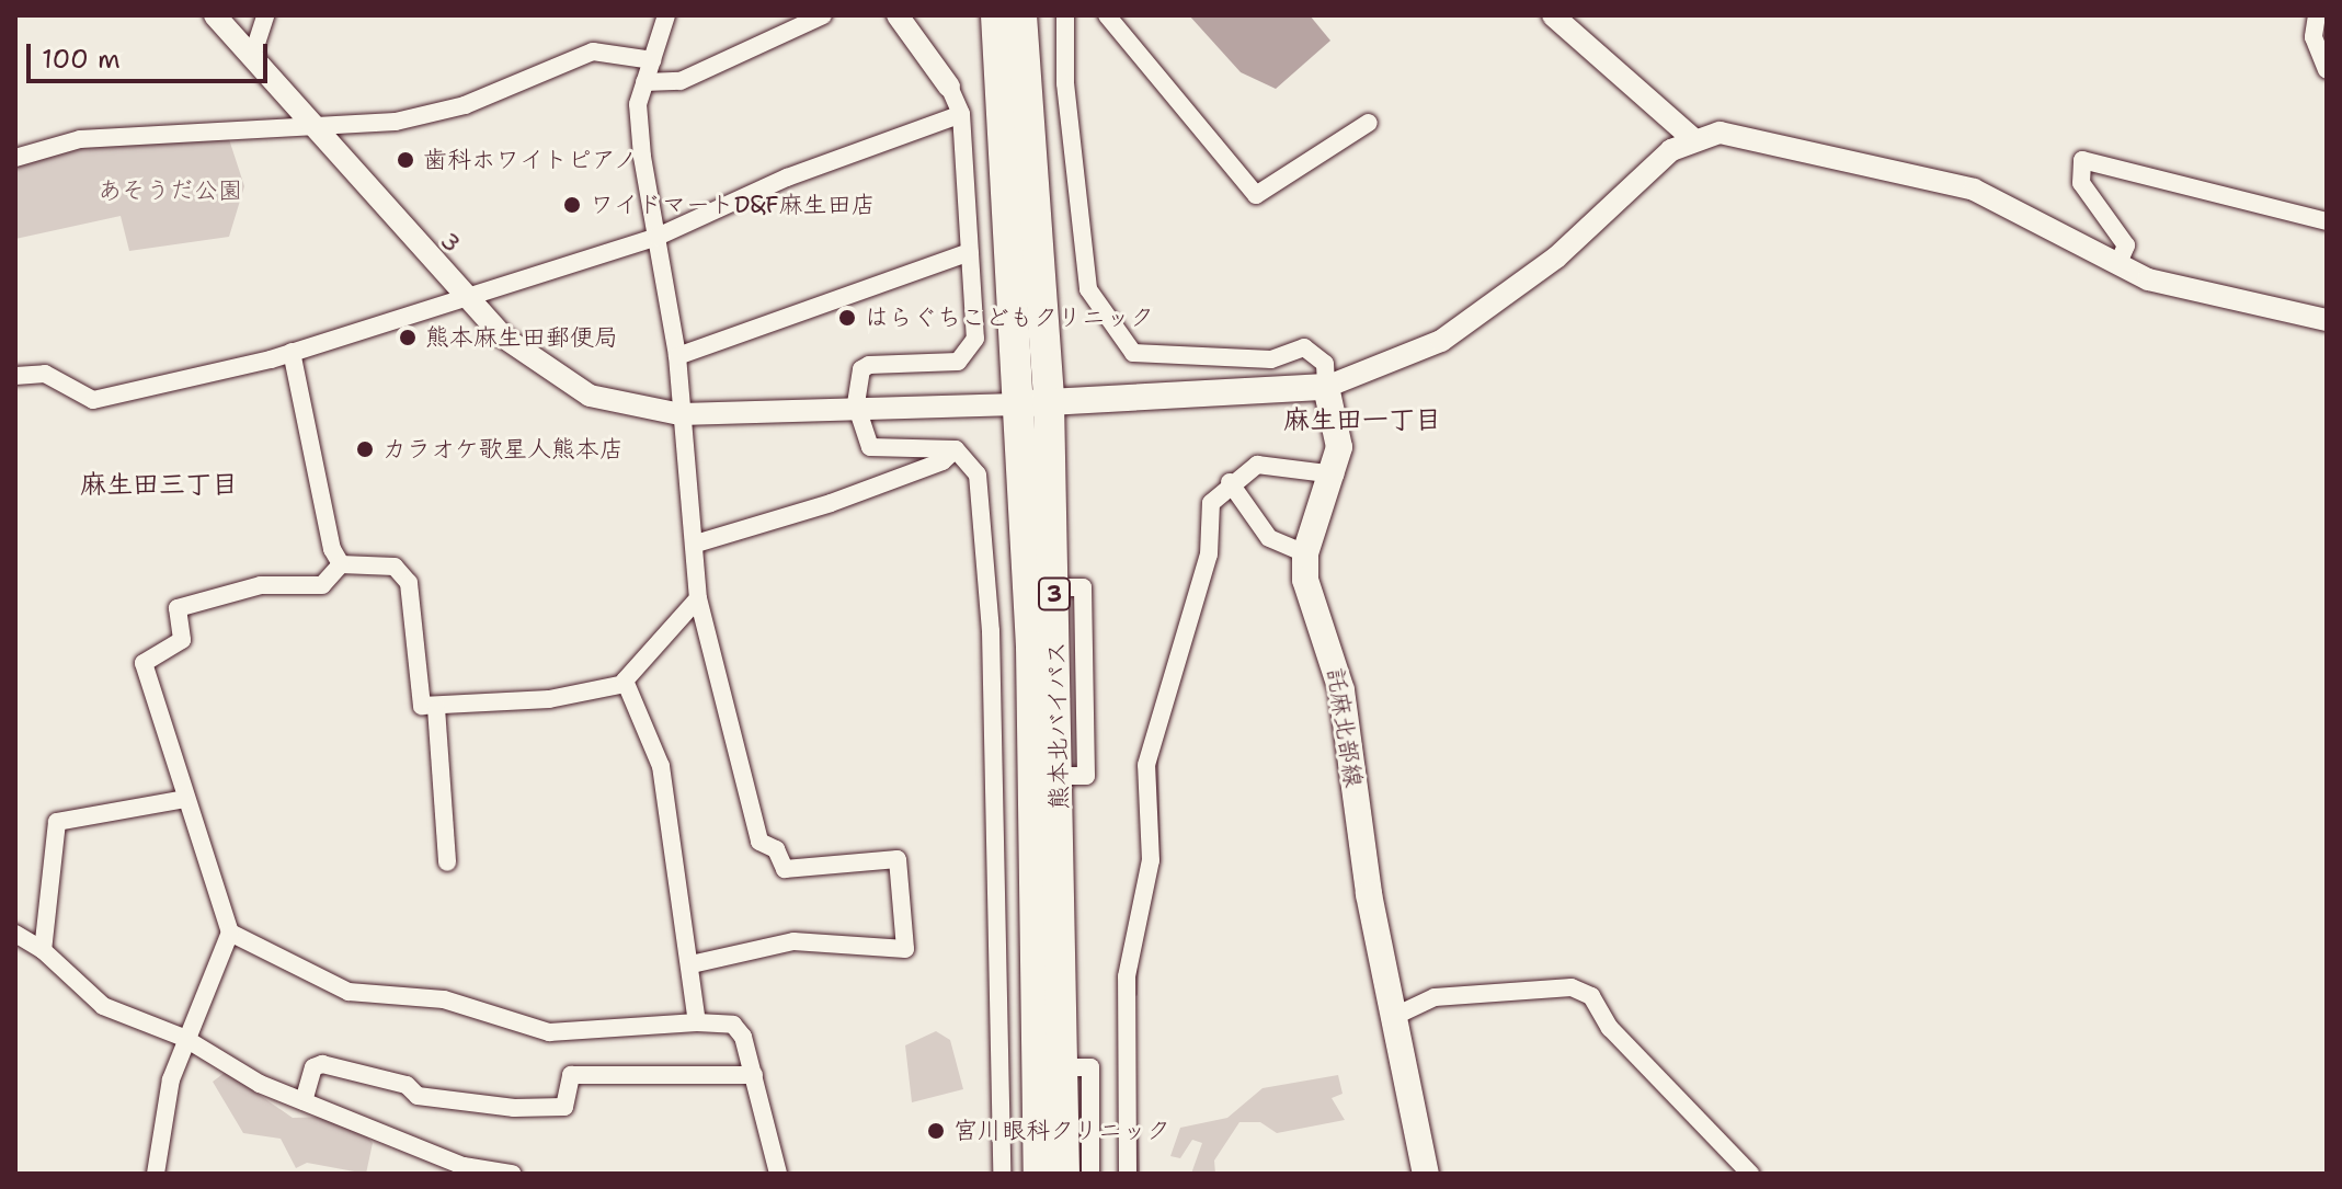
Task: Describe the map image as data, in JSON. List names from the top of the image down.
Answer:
{
  "streets": {
    "highway": ["3", "熊本北バイパス"],
    "main road": ["託麻北部線"]
  },
  "crossings": [
    ["3", "熊本北バイパス"]
  ],
  "districts": ["麻生田一丁目", "麻生田三丁目"],
  "parks": ["あそうだ公園"],
  "places": [
    "歯科ホワイトピアノ",
    "ワイドマートD&F麻生田店",
    "はらぐちこどもクリニック",
    "熊本麻生田郵便局",
    "カラオケ歌星人熊本店",
    "宮川眼科クリニック"
  ],
  "scale_bar": "100 m"
}
